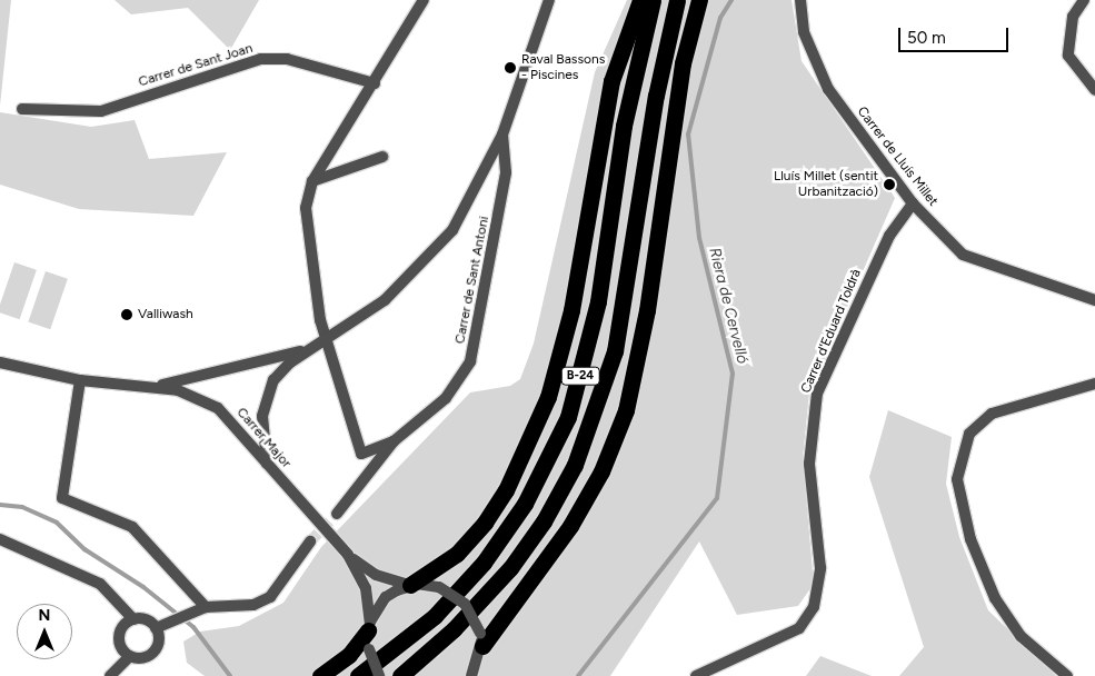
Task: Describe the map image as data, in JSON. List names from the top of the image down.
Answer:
{
  "streets": {
    "highway": ["B-24"],
    "street": [
      "Carrer de Sant Joan",
      "Carrer de Lluís Millet",
      "Carrer de Sant Antoni",
      "Carrer d'Eduard Toldrà",
      "Carrer Major"
    ]
  },
  "crossings": [
    ["Carrer de Lluís Millet", "Carrer d'Eduard Toldrà"]
  ],
  "water": ["Riera de Cervelló"],
  "places": ["Raval Bassons - Piscines", "Lluís Millet (sentit Urbanització)", "Valliwash"],
  "scale_bar": "50 m",
  "north": "top"
}
